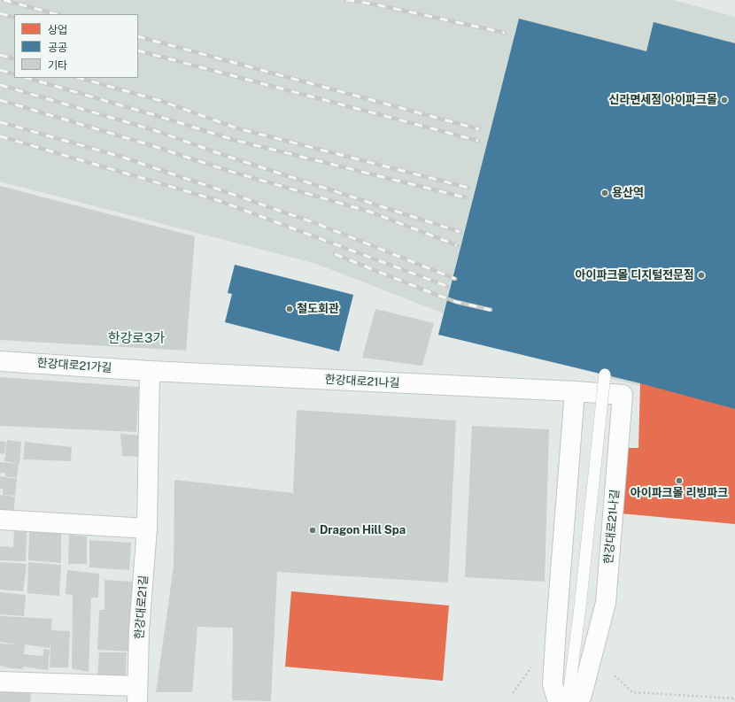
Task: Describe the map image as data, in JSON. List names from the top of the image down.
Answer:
{
  "streets": {
    "street": ["한강대로21가길", "한강대로21나길", "한강대로21길"]
  },
  "crossings": [
    ["한강대로21가길", "한강대로21나길"],
    ["한강대로21가길", "한강대로21길"],
    ["한강대로21나길", "한강대로21길"]
  ],
  "districts": ["한강로3가"],
  "places": [
    "신라면세점 아이파크몰",
    "용산역",
    "아이파크몰 디지털전문점",
    "철도회관",
    "아이파크몰 리빙파크",
    "Dragon Hill Spa"
  ],
  "legend": ["상업", "공공", "기타"]
}
